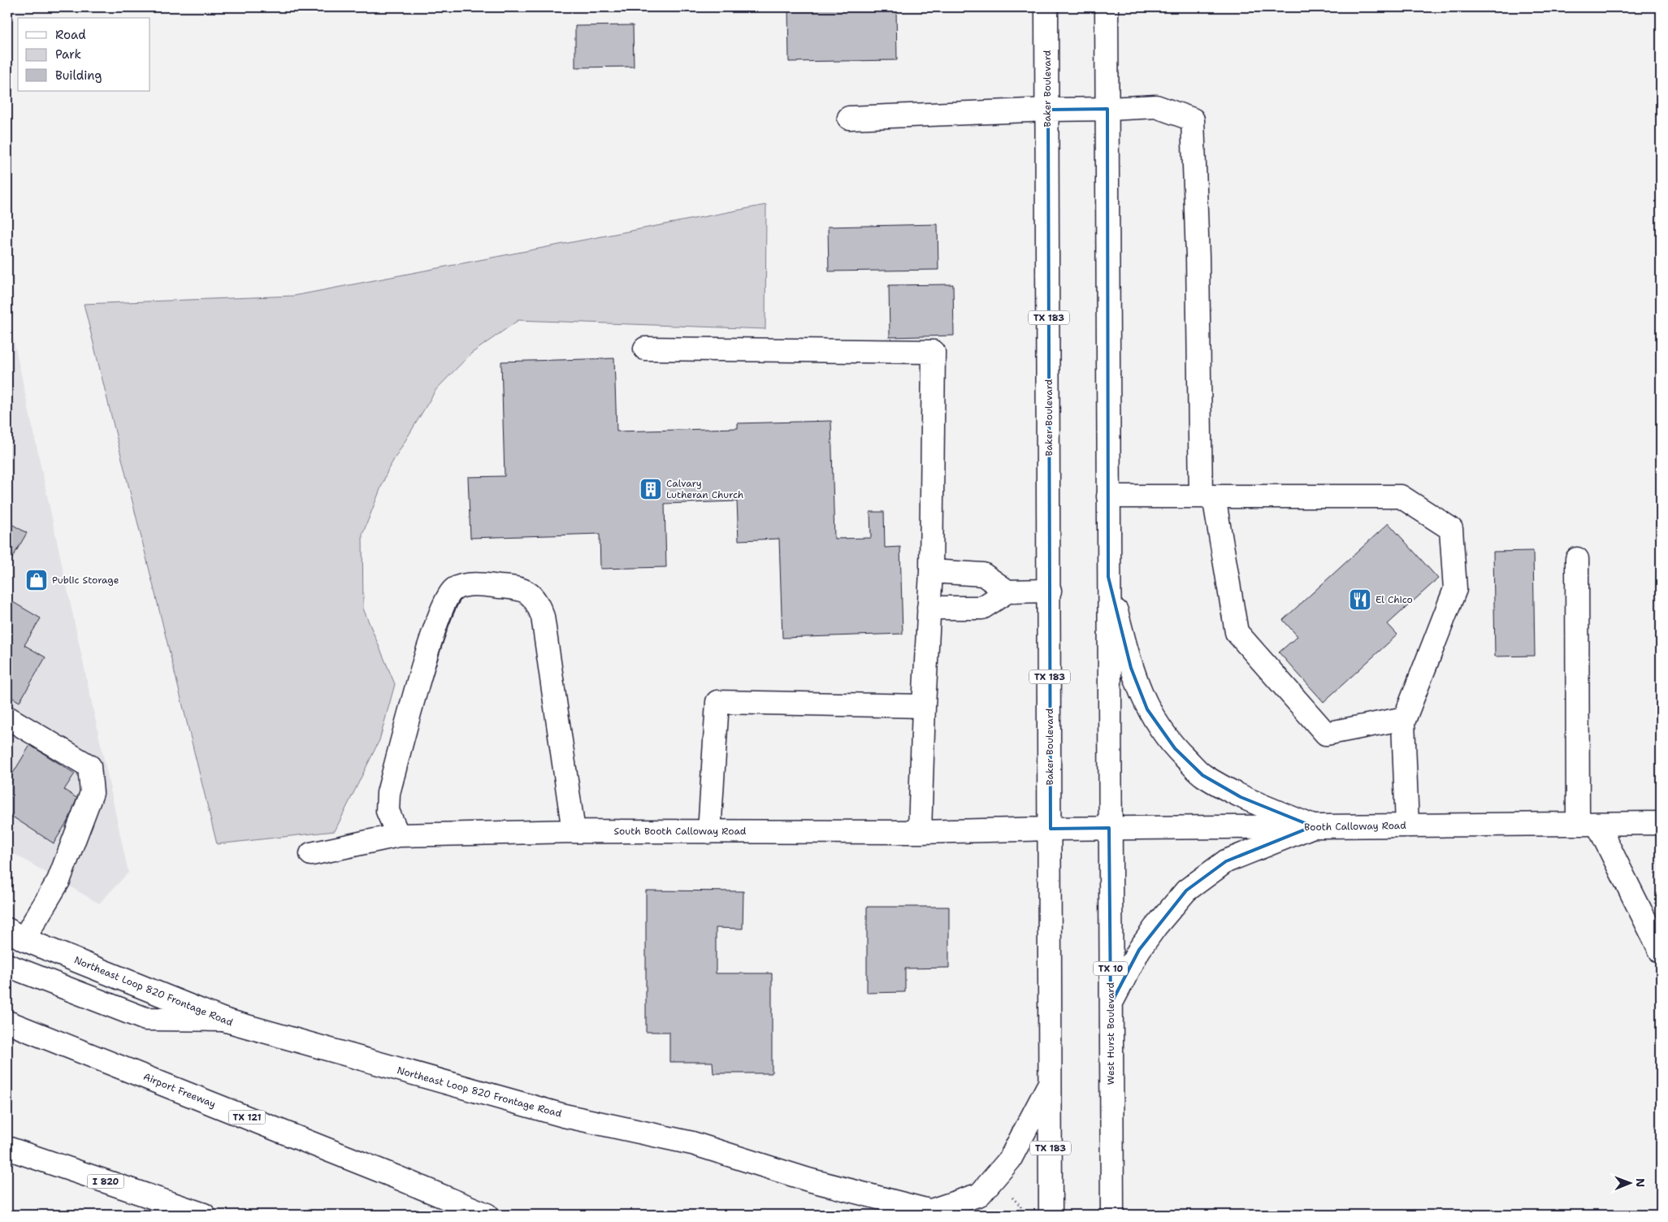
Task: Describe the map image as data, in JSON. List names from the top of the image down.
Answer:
{
  "streets": {
    "main road": [
      "Baker Boulevard",
      "TX 183",
      "Booth Calloway Road",
      "South Booth Calloway Road",
      "TX 10",
      "Northeast Loop 820 Frontage Road",
      "West Hurst Boulevard",
      "Airport Freeway",
      "TX 121",
      "I 820"
    ]
  },
  "crossings": [
    ["Baker Boulevard", "TX 183"],
    ["Baker Boulevard", "Booth Calloway Road"],
    ["Baker Boulevard", "South Booth Calloway Road"],
    ["TX 183", "Booth Calloway Road"],
    ["TX 183", "South Booth Calloway Road"],
    ["Booth Calloway Road", "South Booth Calloway Road"],
    ["Booth Calloway Road", "TX 10"],
    ["Booth Calloway Road", "West Hurst Boulevard"],
    ["TX 10", "West Hurst Boulevard"]
  ],
  "places": {
    "building": ["Calvary Lutheran Church"],
    "shop": ["Public Storage"],
    "restaurant": ["El Chico"]
  },
  "legend": ["Road", "Park", "Building"],
  "north": "right"
}
